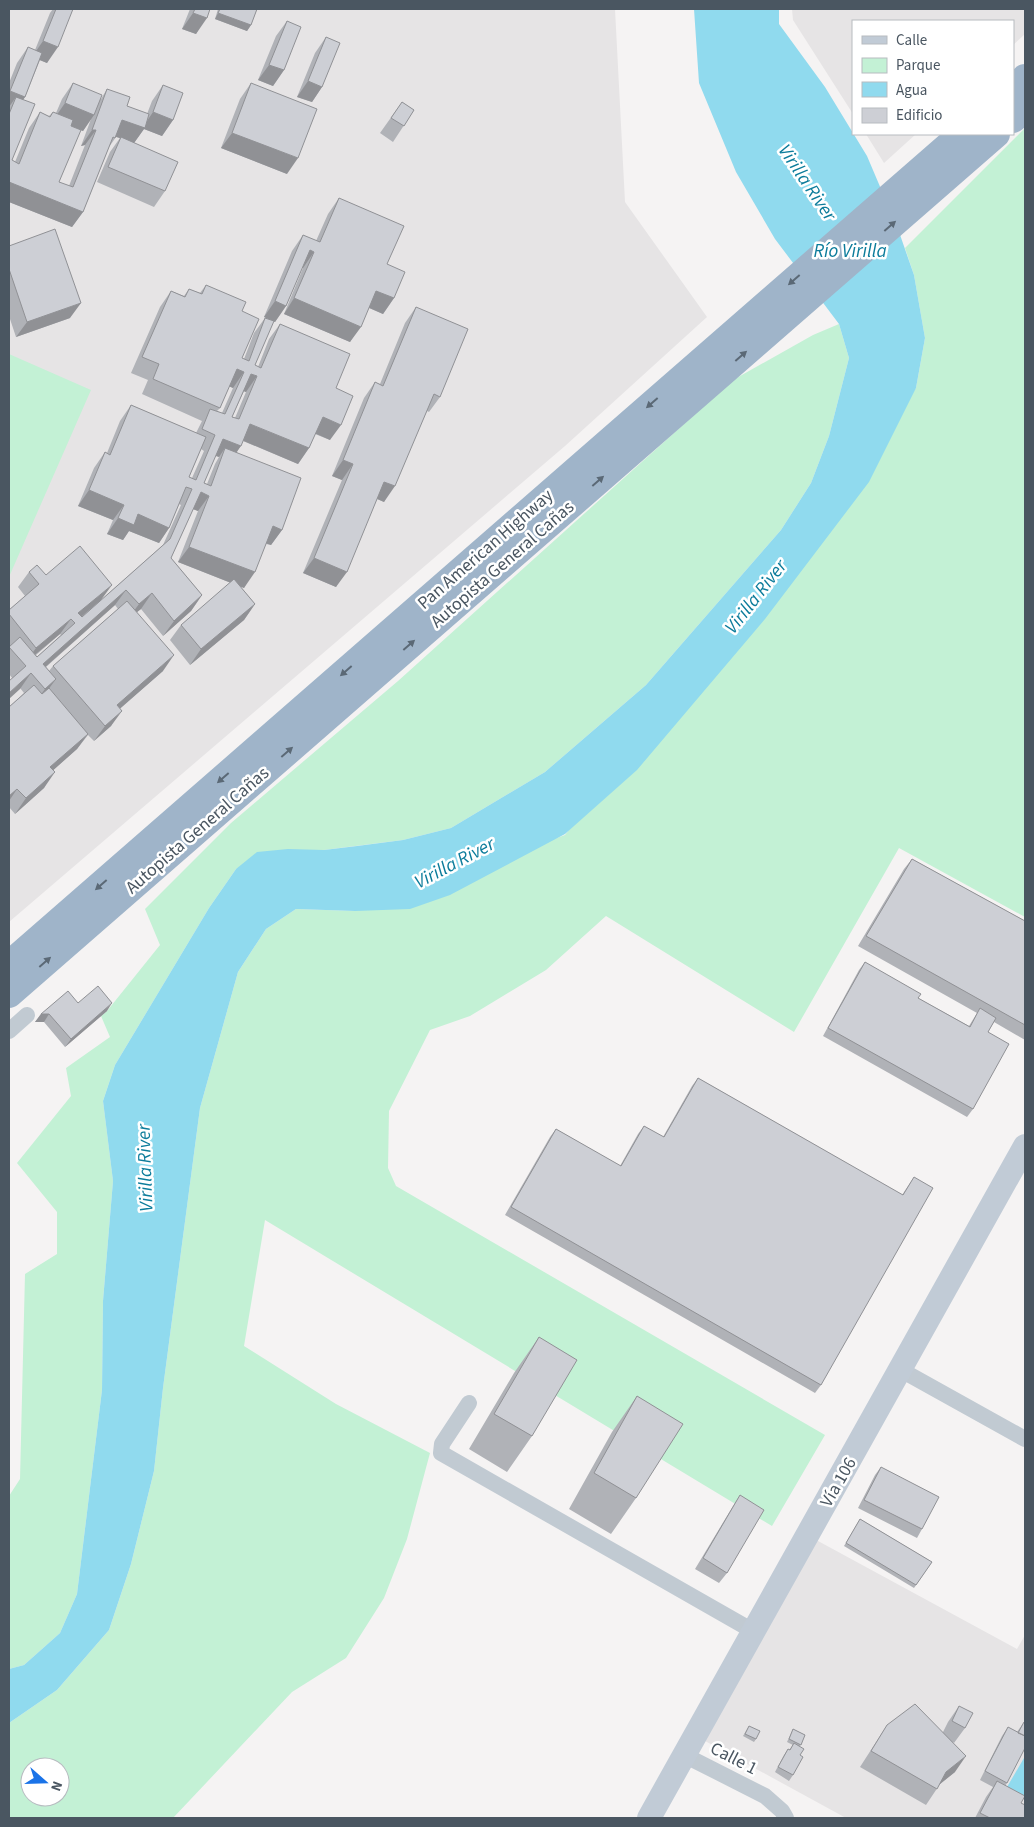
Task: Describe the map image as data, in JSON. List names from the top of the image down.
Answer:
{
  "streets": {
    "highway": ["Pan American Highway", "Autopista General Cañas"],
    "main road": ["Vía 106"],
    "street": ["Calle 1"]
  },
  "crossings": [
    ["Pan American Highway", "Autopista General Cañas"],
    ["Vía 106", "Calle 1"]
  ],
  "one_way": ["Pan American Highway", "Autopista General Cañas"],
  "water": ["Virilla River", "Río Virilla"],
  "legend": [
    "Calle",
    "Parque",
    "Agua",
    "Edificio"
  ],
  "north": "right"
}
